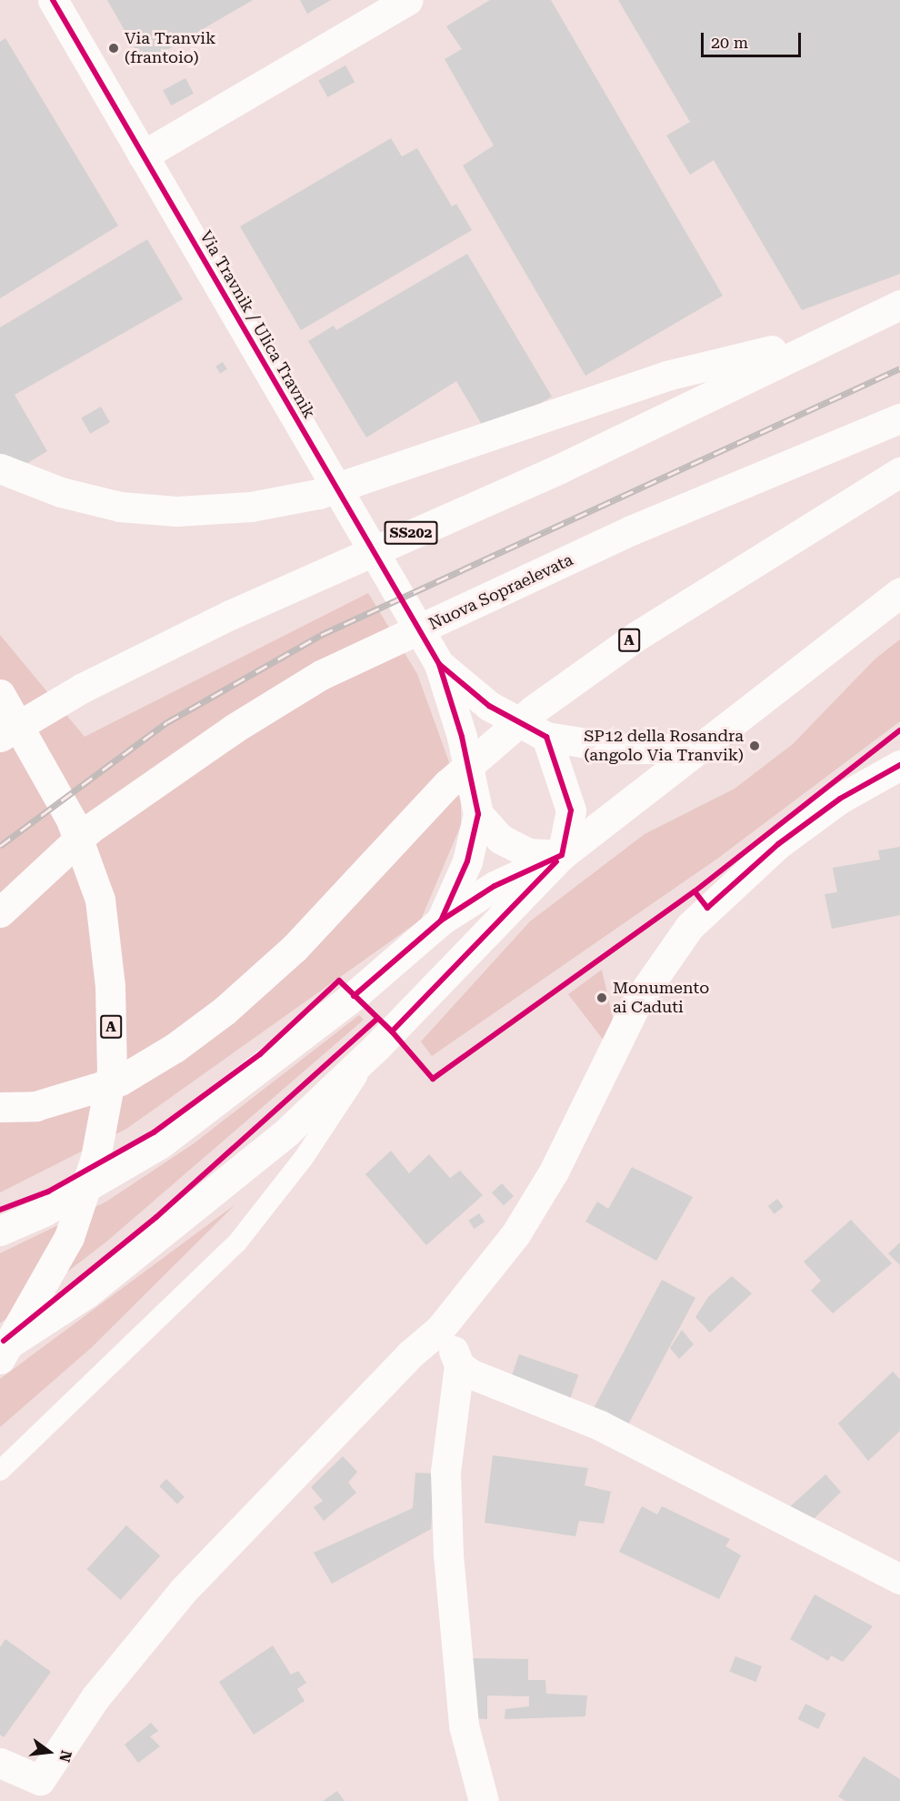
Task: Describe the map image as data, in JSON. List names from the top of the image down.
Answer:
{
  "streets": {
    "main road": [
      "Via Travnik / Ulica Travnik",
      "SS202",
      "Nuova Sopraelevata",
      "A"
    ]
  },
  "places": ["Via Tranvik (frantoio)", "SP12 della Rosandra (angolo Via Tranvik)", "Monumento ai Caduti"],
  "scale_bar": "20 m",
  "north": "right"
}
